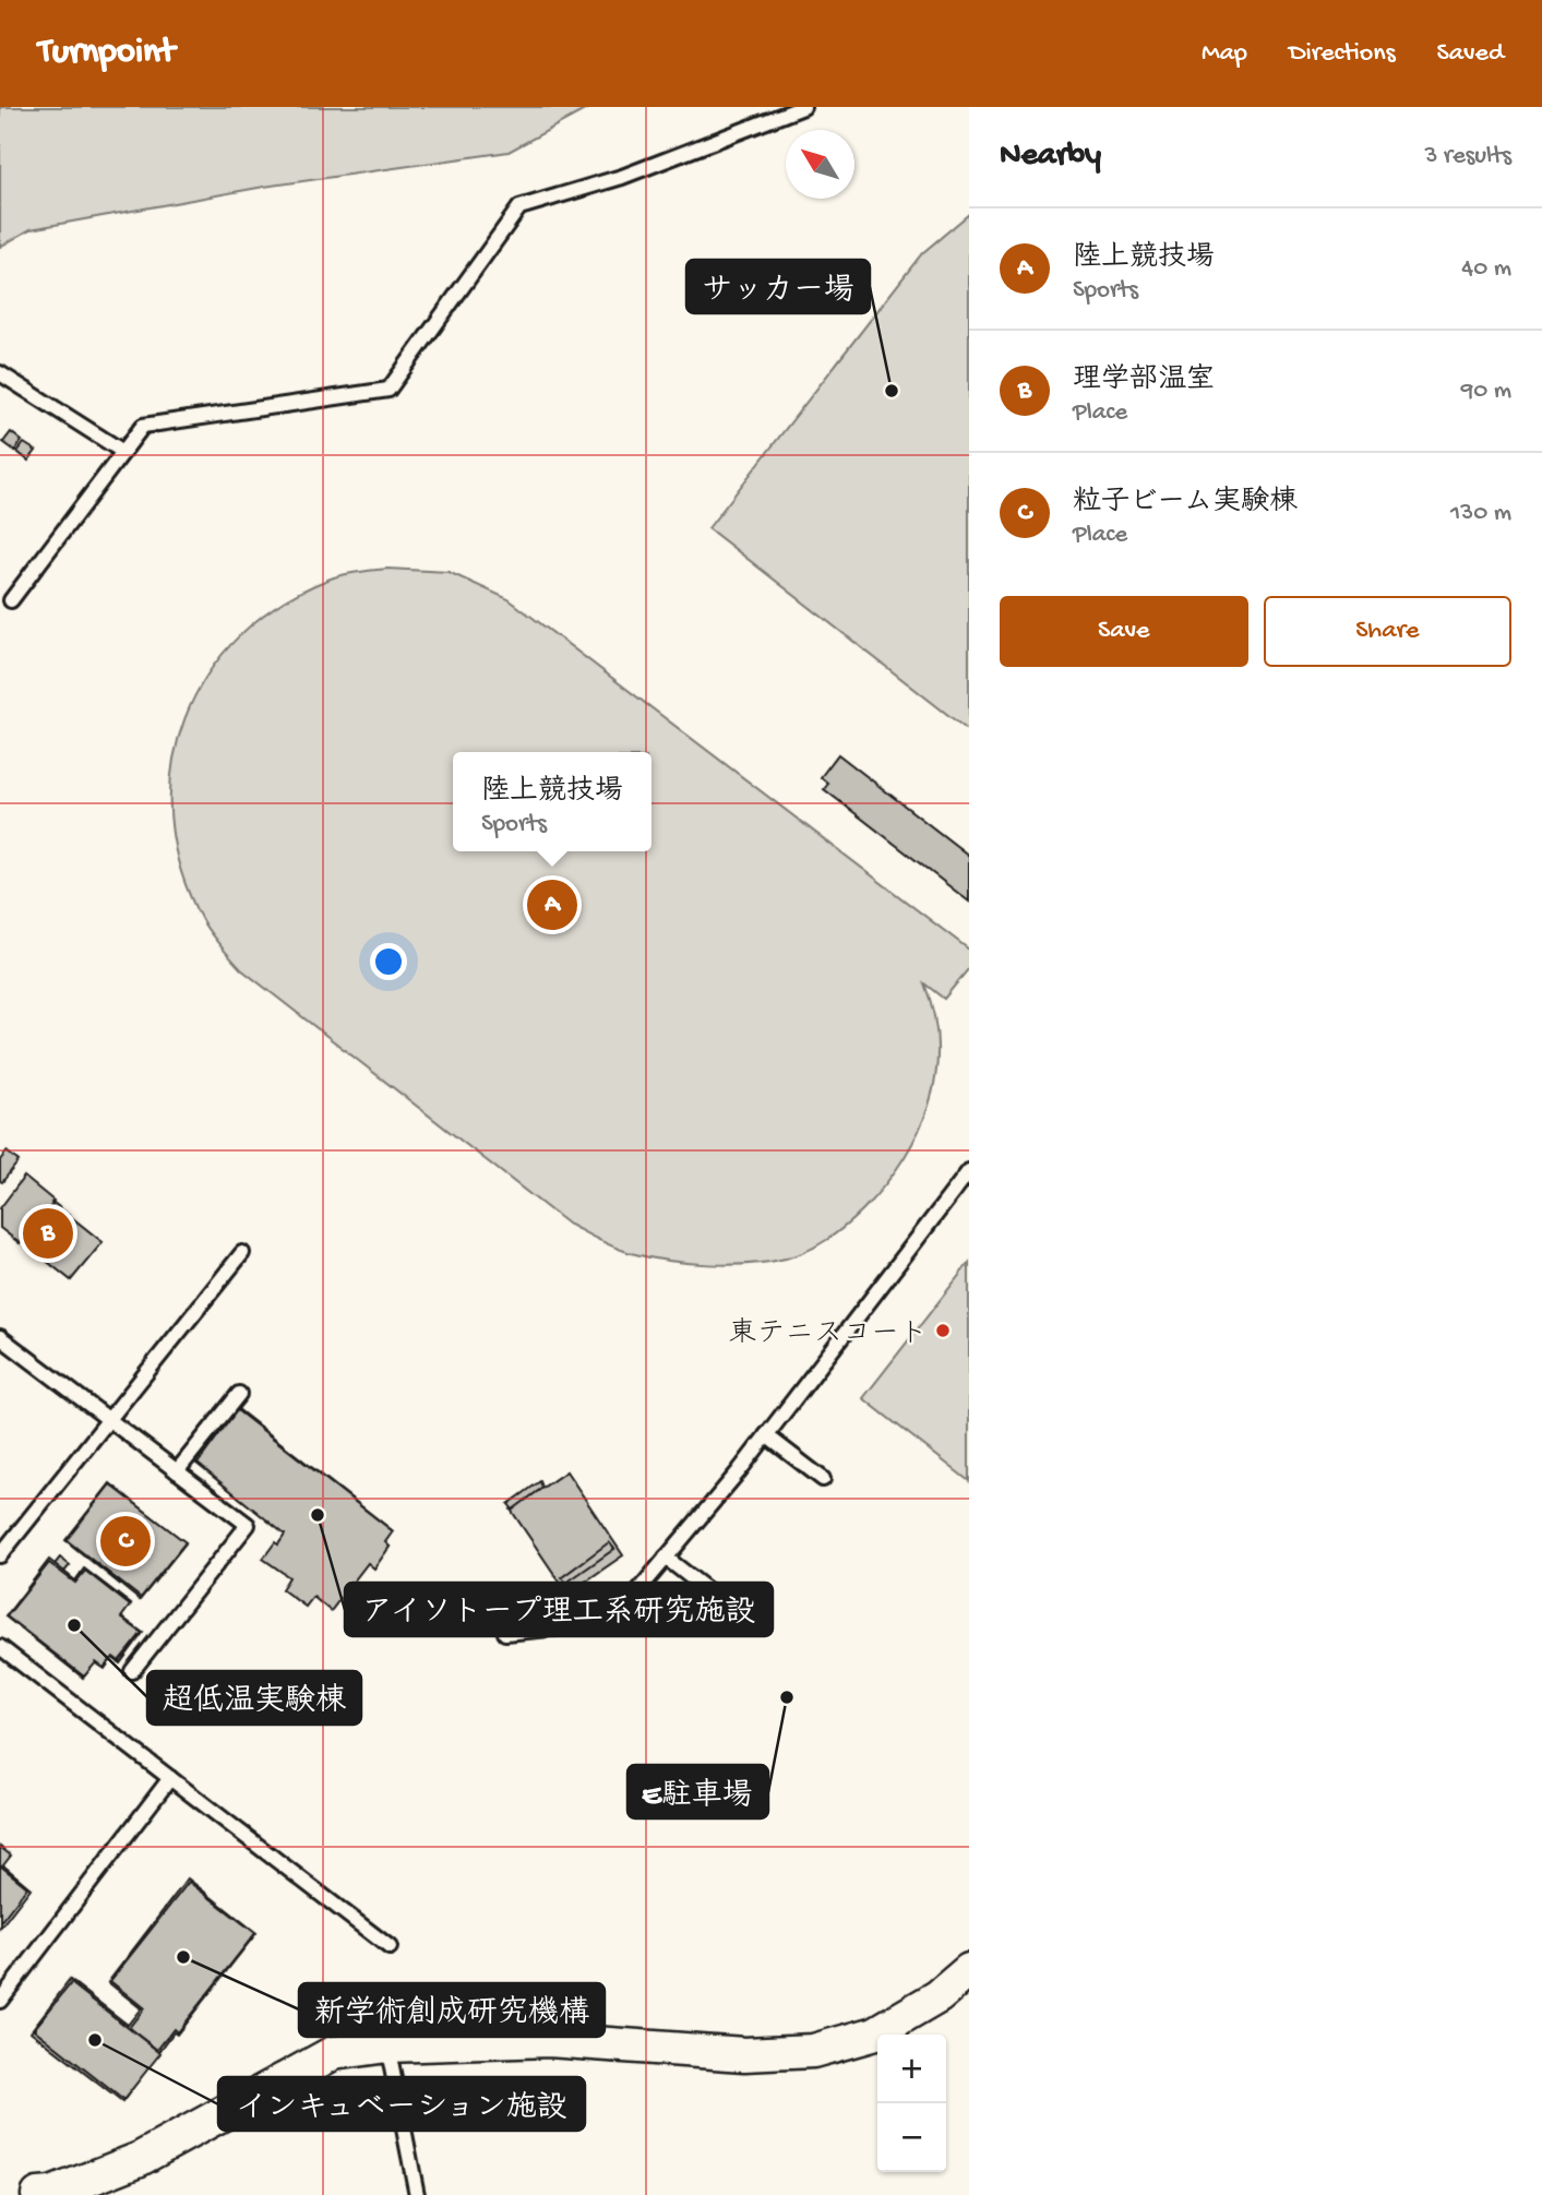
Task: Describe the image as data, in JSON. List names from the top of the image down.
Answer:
{
  "places": [
    "サッカー場",
    "東テニスコート",
    "アイソトープ理工系研究施設",
    "超低温実験棟",
    "E駐車場",
    "新学術創成研究機構",
    "インキュベーション施設"
  ],
  "north": "top left",
  "page": {
    "header": "Turnpoint",
    "nav": ["Map", "Directions", "Saved"],
    "heading": ["Nearby", "3 results"],
    "list": [
      {
        "mark": "A",
        "name": "陸上競技場",
        "note": "Sports",
        "value": "40 m"
      },
      {
        "mark": "B",
        "name": "理学部温室",
        "note": "Place",
        "value": "90 m"
      },
      {
        "mark": "C",
        "name": "粒子ビーム実験棟",
        "note": "Place",
        "value": "130 m"
      }
    ],
    "buttons": ["Save", "Share"],
    "popup": ["陸上競技場", "Sports"],
    "pins": ["A", "B", "C"],
    "map_buttons": ["+", "−"]
  }
}
